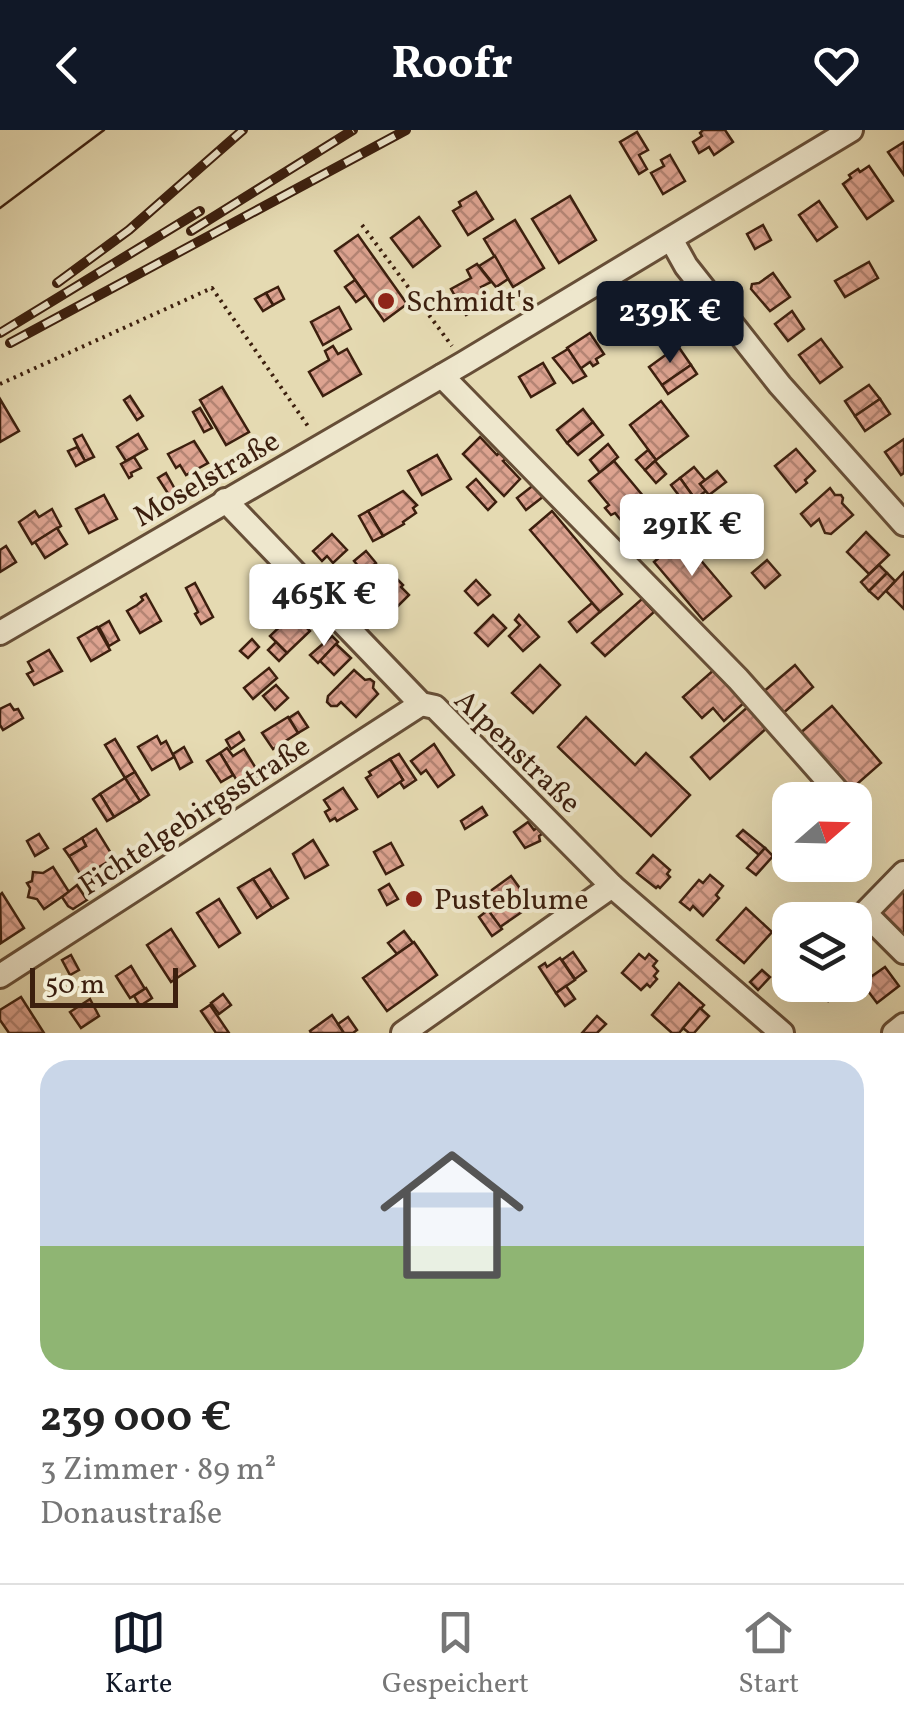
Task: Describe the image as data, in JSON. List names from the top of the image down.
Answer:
{
  "streets": {
    "street": ["Moselstraße", "Alpenstraße", "Fichtelgebirgsstraße"]
  },
  "crossings": [
    ["Moselstraße", "Alpenstraße"],
    ["Alpenstraße", "Fichtelgebirgsstraße"]
  ],
  "places": ["Schmidt's", "Pusteblume"],
  "scale_bar": "50 m",
  "north": "right",
  "page": {
    "header": "Roofr",
    "price": ["239K €", "291K €", "465K €"],
    "scale": "50 m",
    "list": [
      {
        "name": "239 000 €",
        "note": "3 Zimmer · 89 m² · Donaustraße"
      }
    ],
    "tabs": ["Karte", "Gespeichert", "Start"]
  }
}
